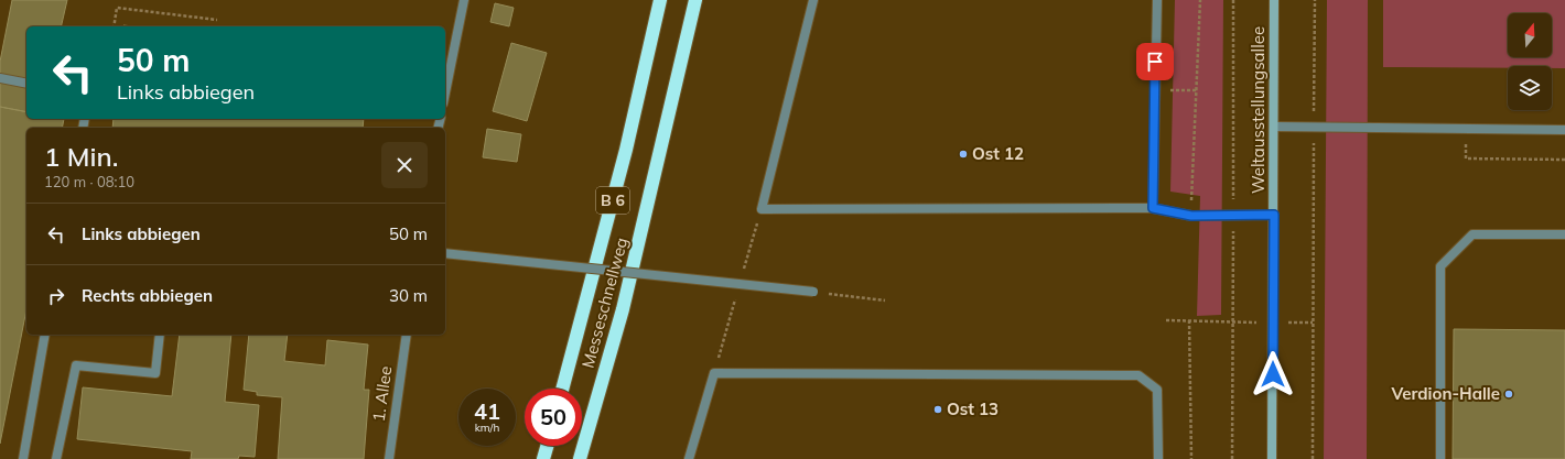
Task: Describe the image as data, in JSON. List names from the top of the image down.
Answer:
{
  "streets": {
    "highway": ["B 6", "Messeschnellweg"],
    "main road": ["Weltausstellungsallee"],
    "street": ["1. Allee"]
  },
  "places": ["Ost 12", "Verdion-Halle", "Ost 13"],
  "north": "top",
  "page": {
    "turn": ["50 m", "Links abbiegen"],
    "heading": ["1 Min.", "120 m · 08:10"],
    "list": [
      {
        "name": "Links abbiegen",
        "value": "50 m"
      },
      {
        "name": "Rechts abbiegen",
        "value": "30 m"
      }
    ],
    "speed": "41 km/h",
    "limit": "50"
  }
}
